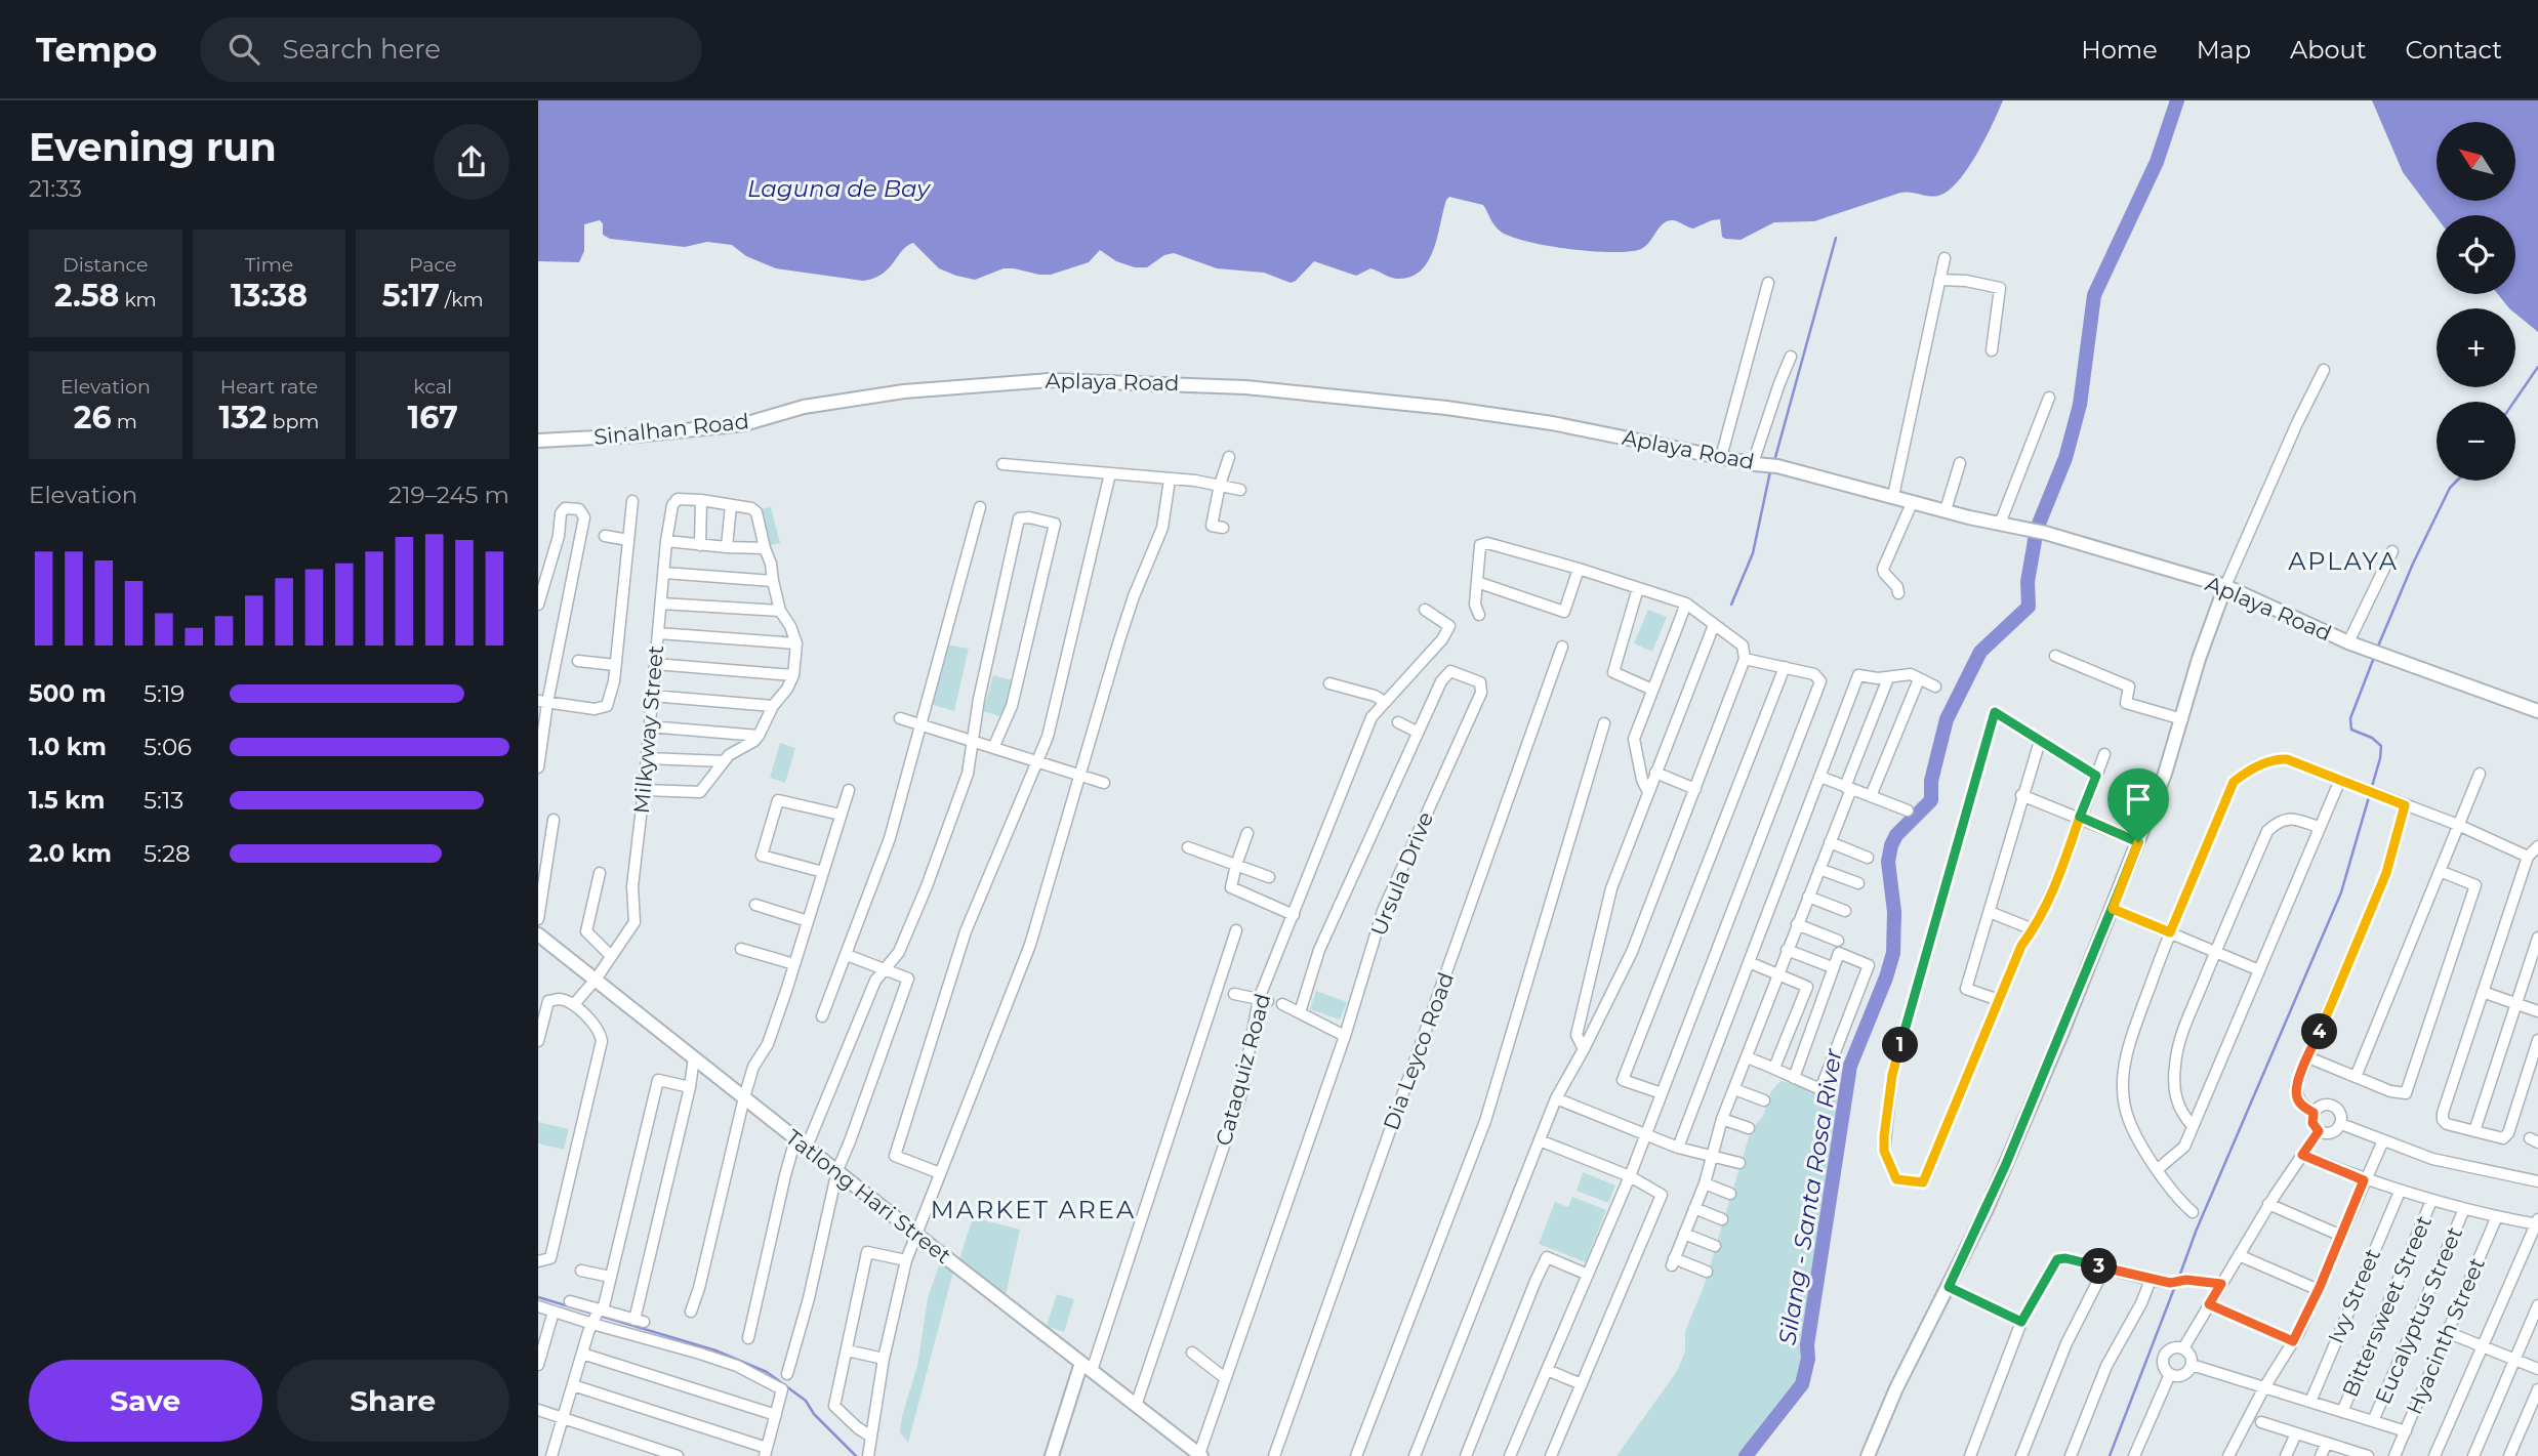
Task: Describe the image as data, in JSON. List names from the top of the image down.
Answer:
{
  "streets": {
    "street": [
      "Aplaya Road",
      "Sinalhan Road",
      "Milkyway Street",
      "Ursula Drive",
      "Dia Leyco Road",
      "Cataquiz Road",
      "Tatlong Hari Street",
      "Ivy Street",
      "Bittersweet Street",
      "Eucalyptus Street",
      "Hyacinth Street"
    ]
  },
  "crossings": [
    ["Aplaya Road", "Sinalhan Road"],
    ["Milkyway Street", "Tatlong Hari Street"],
    ["Ursula Drive", "Tatlong Hari Street"],
    ["Cataquiz Road", "Tatlong Hari Street"]
  ],
  "districts": ["APLAYA", "MARKET AREA"],
  "water": ["Laguna de Bay", "Silang - Santa Rosa River"],
  "north": "top left",
  "page": {
    "header": "Tempo",
    "search": "Search here",
    "nav": [
      "Home",
      "Map",
      "About",
      "Contact"
    ],
    "heading": ["Evening run", "21:33"],
    "map_buttons": ["+", "−"],
    "stats": [
      ["Distance", "2.58 km"],
      ["Time", "13:38"],
      ["Pace", "5:17 /km"],
      ["Elevation", "26 m"],
      ["Heart rate", "132 bpm"],
      ["kcal", "167"]
    ],
    "chart": ["Elevation", "219–245 m"],
    "list": [
      {
        "name": "500 m",
        "note": "5:19"
      },
      {
        "name": "1.0 km",
        "note": "5:06"
      },
      {
        "name": "1.5 km",
        "note": "5:13"
      },
      {
        "name": "2.0 km",
        "note": "5:28"
      }
    ],
    "pins": ["4", "1", "3"],
    "buttons": ["Save", "Share"]
  }
}
